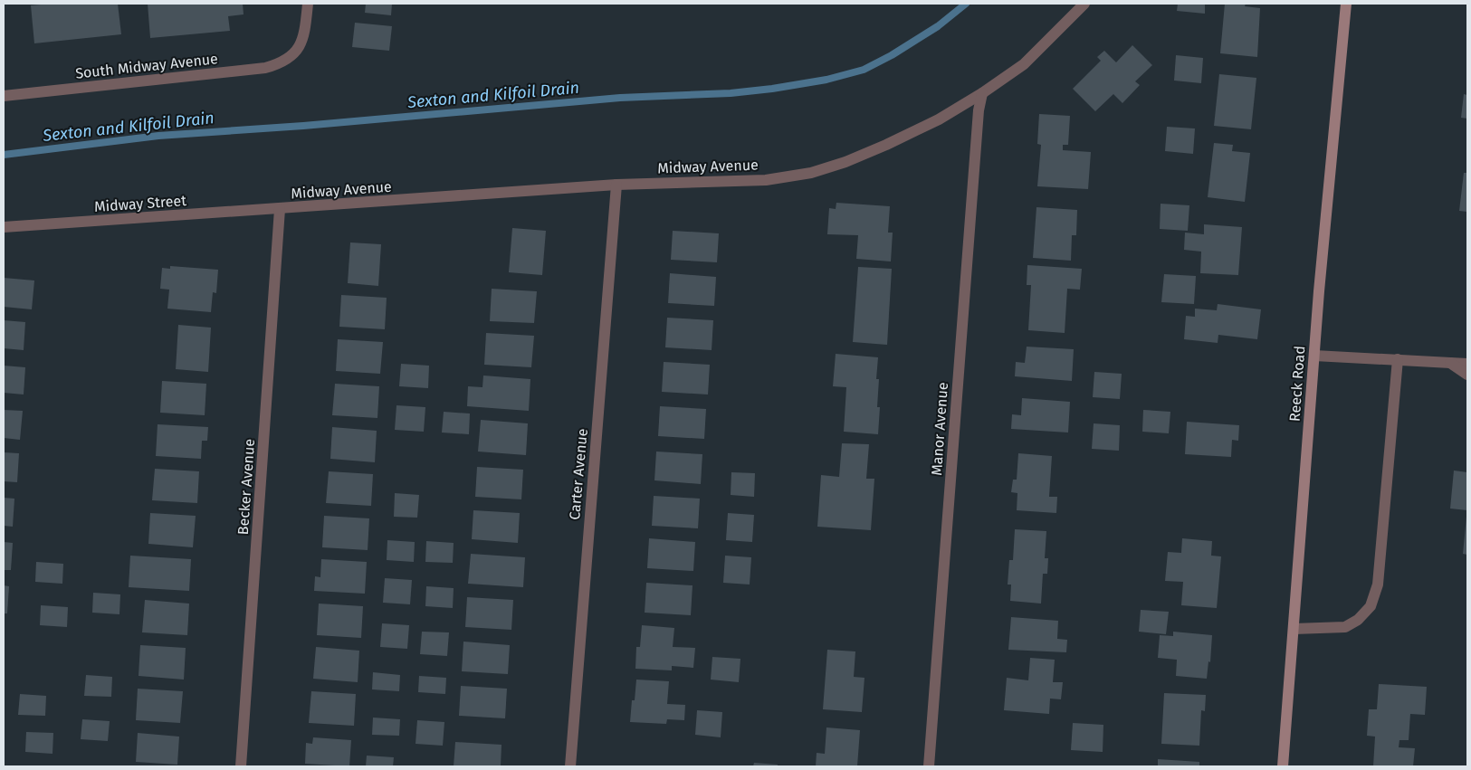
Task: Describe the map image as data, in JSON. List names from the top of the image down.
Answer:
{
  "streets": {
    "street": [
      "South Midway Avenue",
      "Midway Avenue",
      "Midway Street",
      "Reeck Road",
      "Manor Avenue",
      "Carter Avenue",
      "Becker Avenue"
    ]
  },
  "crossings": [
    ["Midway Avenue", "Midway Street"],
    ["Midway Avenue", "Manor Avenue"],
    ["Midway Avenue", "Carter Avenue"],
    ["Midway Avenue", "Becker Avenue"],
    ["Midway Street", "Becker Avenue"]
  ],
  "water": ["Sexton and Kilfoil Drain"]
}
